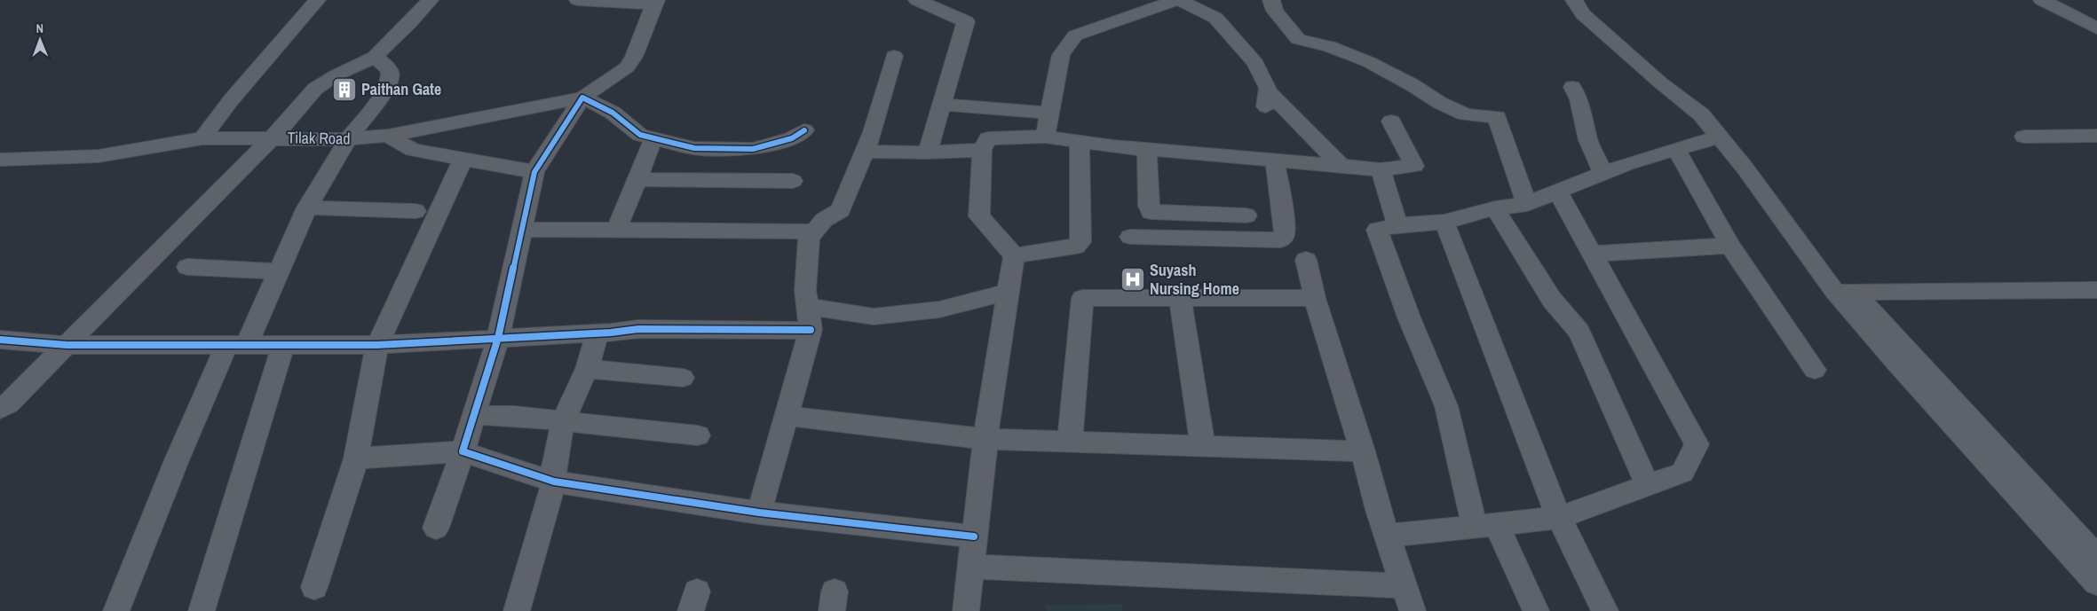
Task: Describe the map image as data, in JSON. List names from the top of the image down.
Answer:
{
  "streets": {
    "street": ["Tilak Road"]
  },
  "places": {
    "building": ["Paithan Gate"],
    "hospital": ["Suyash Nursing Home"]
  },
  "north": "top"
}
